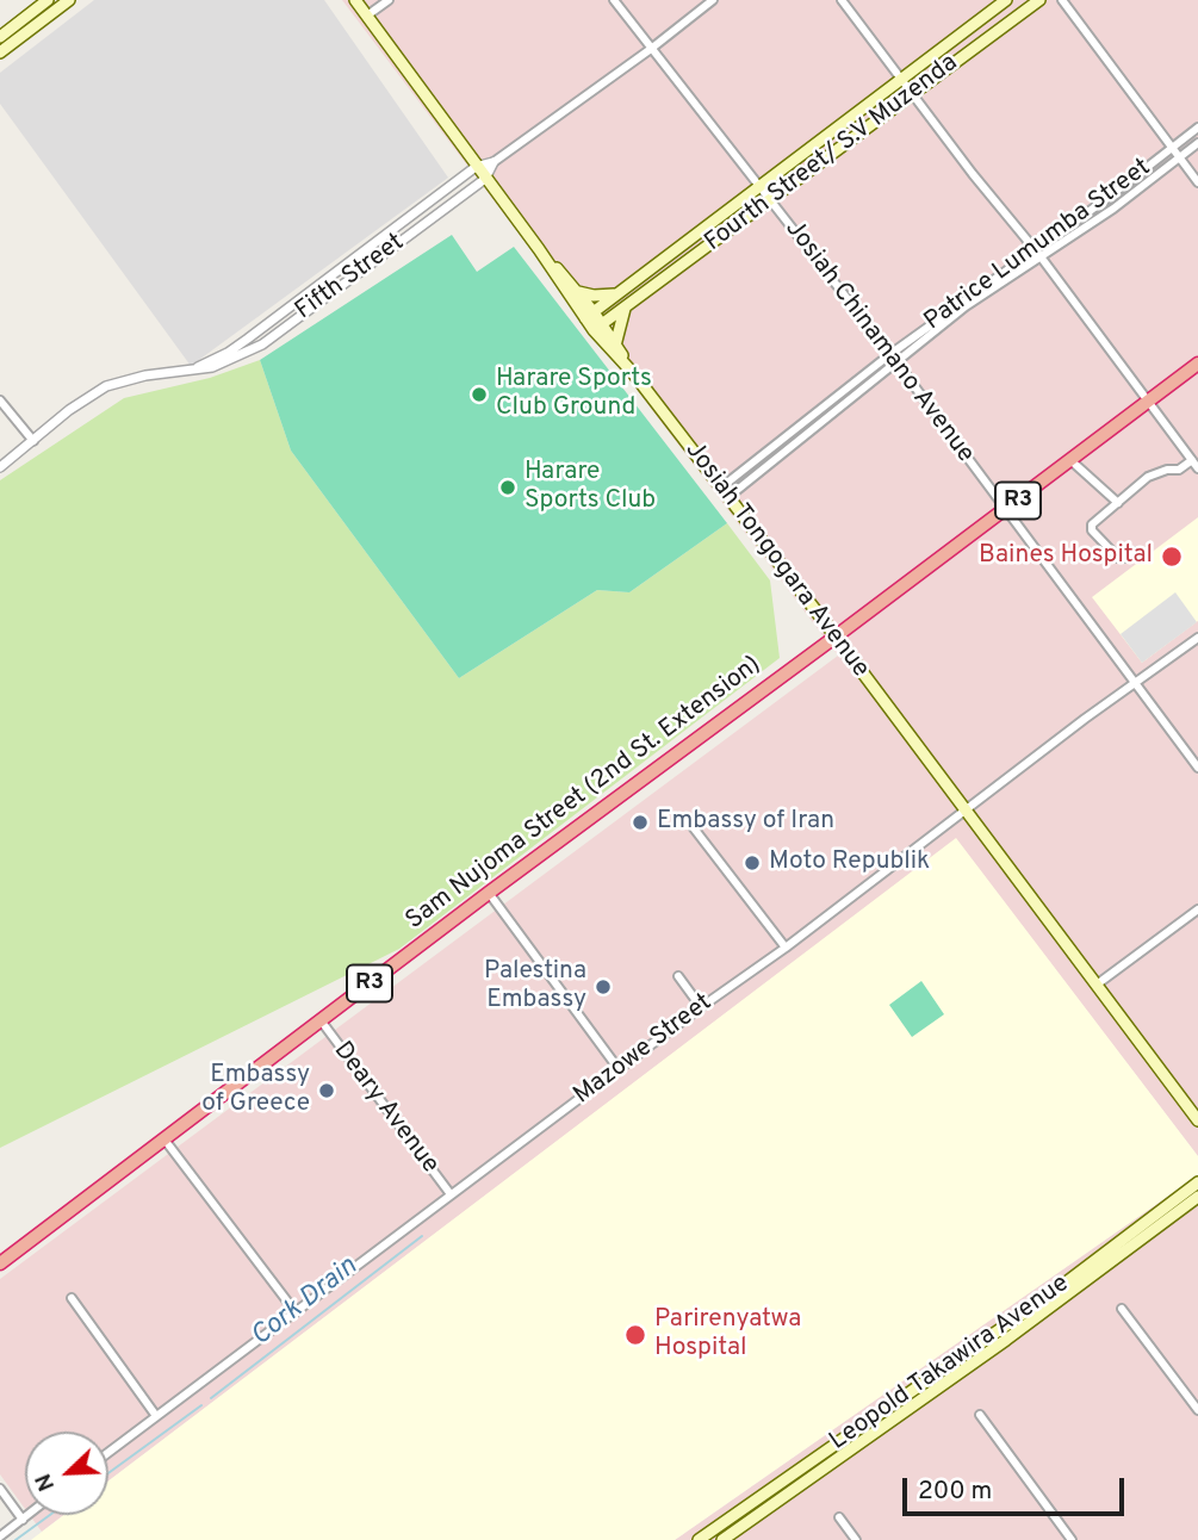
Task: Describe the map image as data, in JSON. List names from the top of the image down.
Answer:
{
  "streets": {
    "highway": ["R3", "Sam Nujoma Street (2nd St. Extension)"],
    "main road": ["Fourth Street/ S.V Muzenda", "Josiah Tongogara Avenue", "Leopold Takawira Avenue"],
    "street": [
      "Patrice Lumumba Street",
      "Fifth Street",
      "Josiah Chinamano Avenue",
      "Mazowe Street",
      "Deary Avenue"
    ]
  },
  "crossings": [
    ["Fourth Street/ S.V Muzenda", "Josiah Chinamano Avenue"],
    ["Fourth Street/ S.V Muzenda", "Josiah Tongogara Avenue"],
    ["Patrice Lumumba Street", "Josiah Chinamano Avenue"],
    ["Patrice Lumumba Street", "Josiah Tongogara Avenue"],
    ["Fifth Street", "Josiah Chinamano Avenue"],
    ["Josiah Chinamano Avenue", "Sam Nujoma Street (2nd St. Extension)"],
    ["Josiah Chinamano Avenue", "Mazowe Street"],
    ["Josiah Tongogara Avenue", "Sam Nujoma Street (2nd St. Extension)"],
    ["Josiah Tongogara Avenue", "Mazowe Street"],
    ["Sam Nujoma Street (2nd St. Extension)", "Deary Avenue"],
    ["Mazowe Street", "Deary Avenue"]
  ],
  "water": ["Cork Drain"],
  "places": [
    "Harare Sports Club Ground",
    "Harare Sports Club",
    "Baines Hospital",
    "Embassy of Iran",
    "Moto Republik",
    "Palestina Embassy",
    "Embassy of Greece",
    "Parirenyatwa Hospital"
  ],
  "scale_bar": "200 m",
  "north": "bottom left"
}
